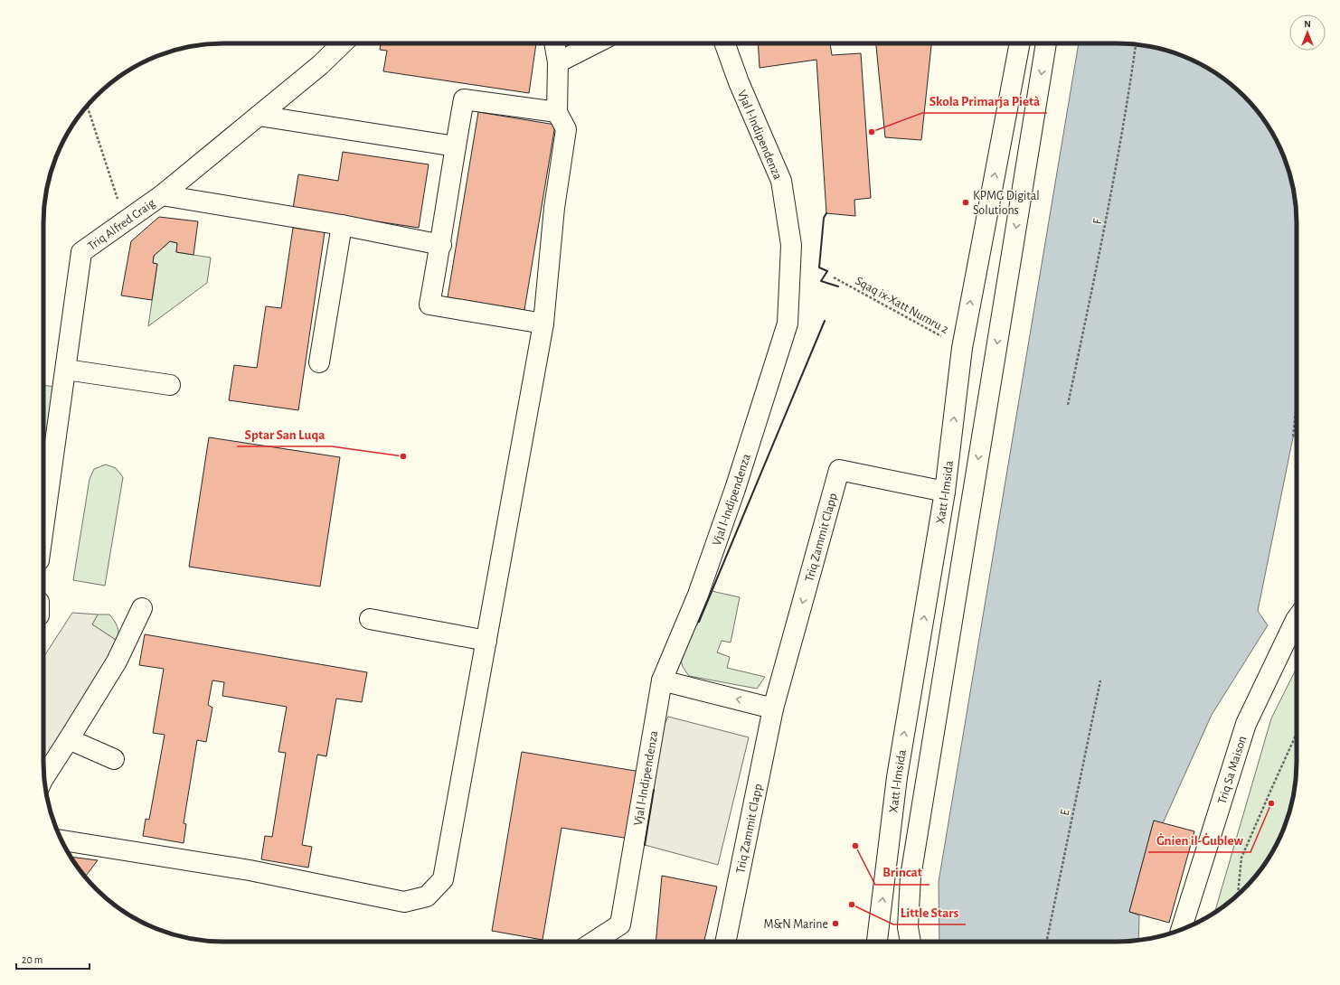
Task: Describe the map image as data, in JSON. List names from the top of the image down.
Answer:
{
  "streets": {
    "main road": [
      "Vjal l-Indipendenza",
      "Triq Alfred Craig",
      "Xatt l-Imsida",
      "Triq Zammit Clapp",
      "Triq Sa Maison"
    ],
    "path": ["F", "Sqaq ix-Xatt Numru 2", "E"]
  },
  "crossings": [
    ["Sqaq ix-Xatt Numru 2", "Xatt l-Imsida"],
    ["Xatt l-Imsida", "Triq Zammit Clapp"]
  ],
  "places": [
    "Skola Primarja Pietà",
    "KPMG Digital Solutions",
    "Sptar San Luqa",
    "Ġnien il-Ġublew",
    "Brincat",
    "Little Stars",
    "M&N Marine"
  ],
  "scale_bar": "20 m",
  "north": "top"
}
